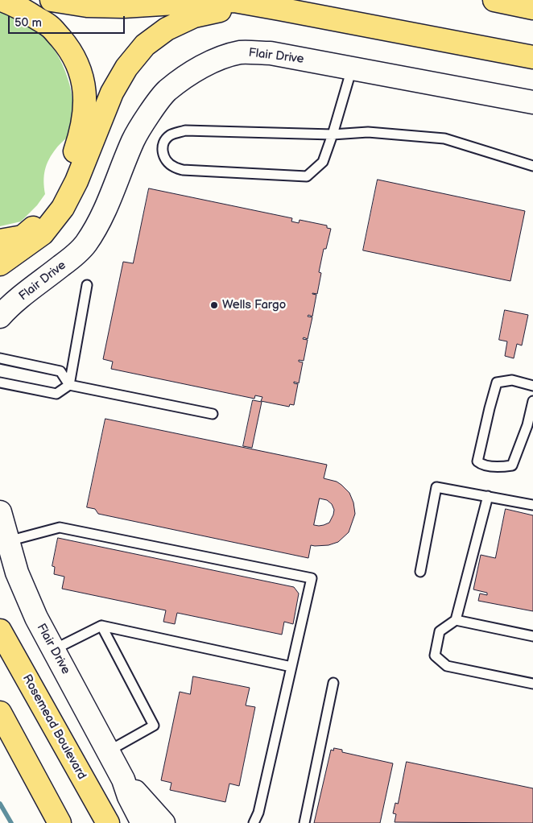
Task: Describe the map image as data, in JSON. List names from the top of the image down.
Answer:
{
  "streets": {
    "main road": ["Rosemead Boulevard"],
    "street": ["Flair Drive"]
  },
  "places": ["Wells Fargo"],
  "scale_bar": "50 m"
}
